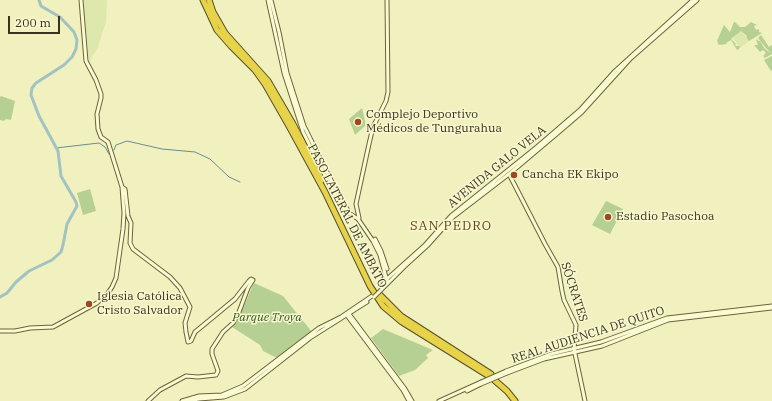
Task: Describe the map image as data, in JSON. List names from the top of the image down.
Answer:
{
  "streets": {
    "highway": ["PASO LATERAL DE AMBATO"],
    "street": ["AVENIDA GALO VELA", "SÓCRATES", "REAL AUDIENCIA DE QUITO"]
  },
  "crossings": [
    ["AVENIDA GALO VELA", "SÓCRATES"],
    ["SÓCRATES", "REAL AUDIENCIA DE QUITO"]
  ],
  "districts": ["SAN PEDRO"],
  "parks": ["Parque Troya"],
  "places": [
    "Complejo Deportivo Médicos de Tungurahua",
    "Cancha EK Ekipo",
    "Estadio Pasochoa",
    "Iglesia Católica Cristo Salvador"
  ],
  "scale_bar": "200 m"
}
